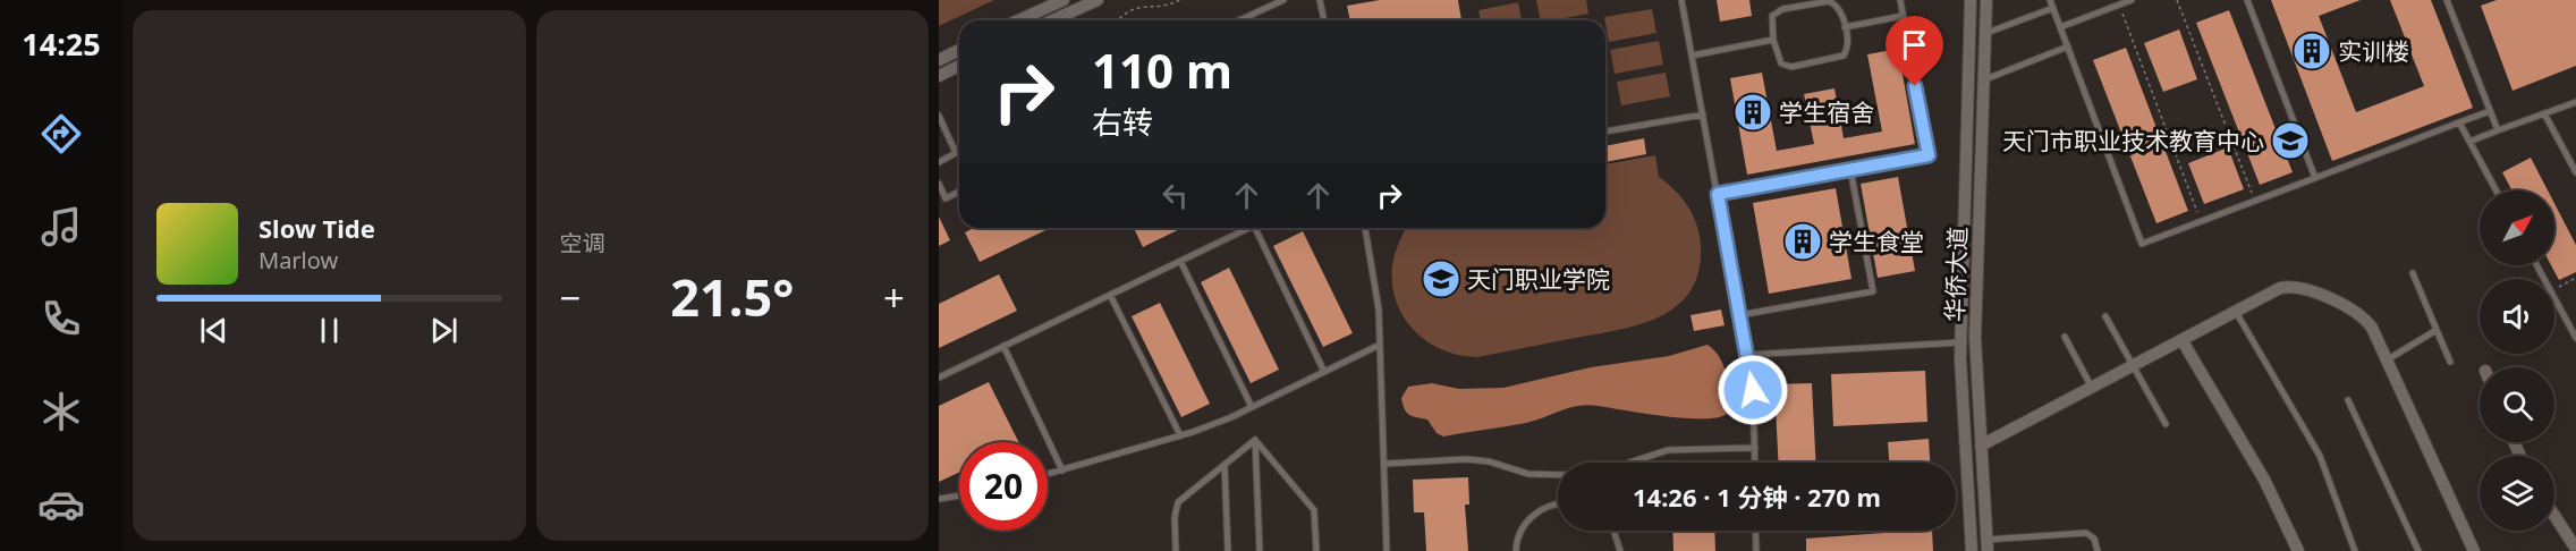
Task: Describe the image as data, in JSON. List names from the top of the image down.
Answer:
{
  "streets": {
    "street": ["华侨大道"]
  },
  "places": {
    "building": ["实训楼", "学生宿舍", "学生食堂"],
    "school or university": ["天门市职业技术教育中心", "天门职业学院"]
  },
  "north": "top right",
  "page": {
    "tabs": "14:25",
    "tile": "空调",
    "turn": ["110 m", "右转"],
    "song": ["Slow Tide", "Marlow"],
    "heat": ["−", "21.5°", "+"],
    "limit": "20",
    "trip": "14:26 · 1 分钟 · 270 m"
  }
}
